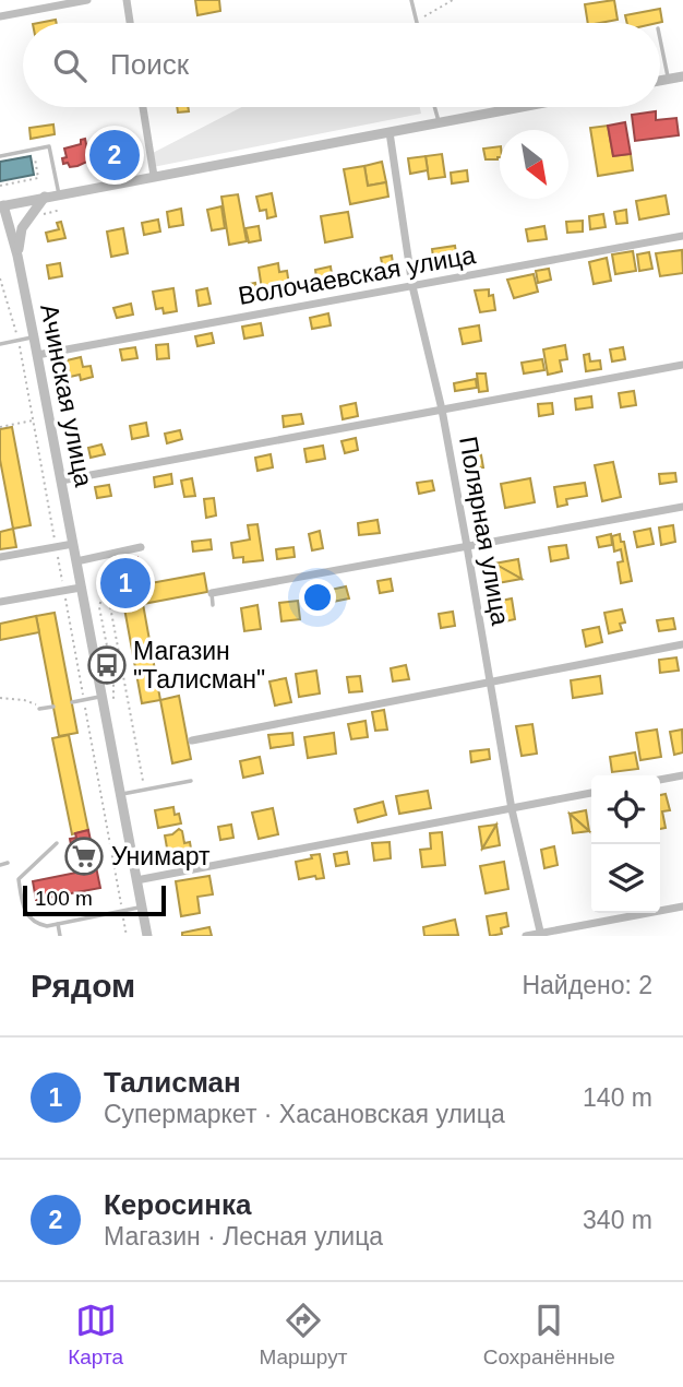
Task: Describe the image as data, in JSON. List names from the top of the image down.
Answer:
{
  "streets": {
    "street": ["Волочаевская улица", "Ачинская улица", "Полярная улица"]
  },
  "crossings": [
    ["Волочаевская улица", "Ачинская улица"],
    ["Волочаевская улица", "Полярная улица"]
  ],
  "places": {
    "bus stop": ["Магазин \"Талисман\""],
    "supermarket": ["Унимарт"]
  },
  "scale_bar": "100 m",
  "north": "bottom right",
  "page": {
    "search": "Поиск",
    "pins": ["2", "1"],
    "scale": "100 m",
    "heading": ["Рядом", "Найдено: 2"],
    "list": [
      {
        "mark": "1",
        "name": "Талисман",
        "note": "Супермаркет · Хасановская улица",
        "value": "140 m"
      },
      {
        "mark": "2",
        "name": "Керосинка",
        "note": "Магазин · Лесная улица",
        "value": "340 m"
      }
    ],
    "nav": ["Карта", "Маршрут", "Сохранённые"]
  }
}
